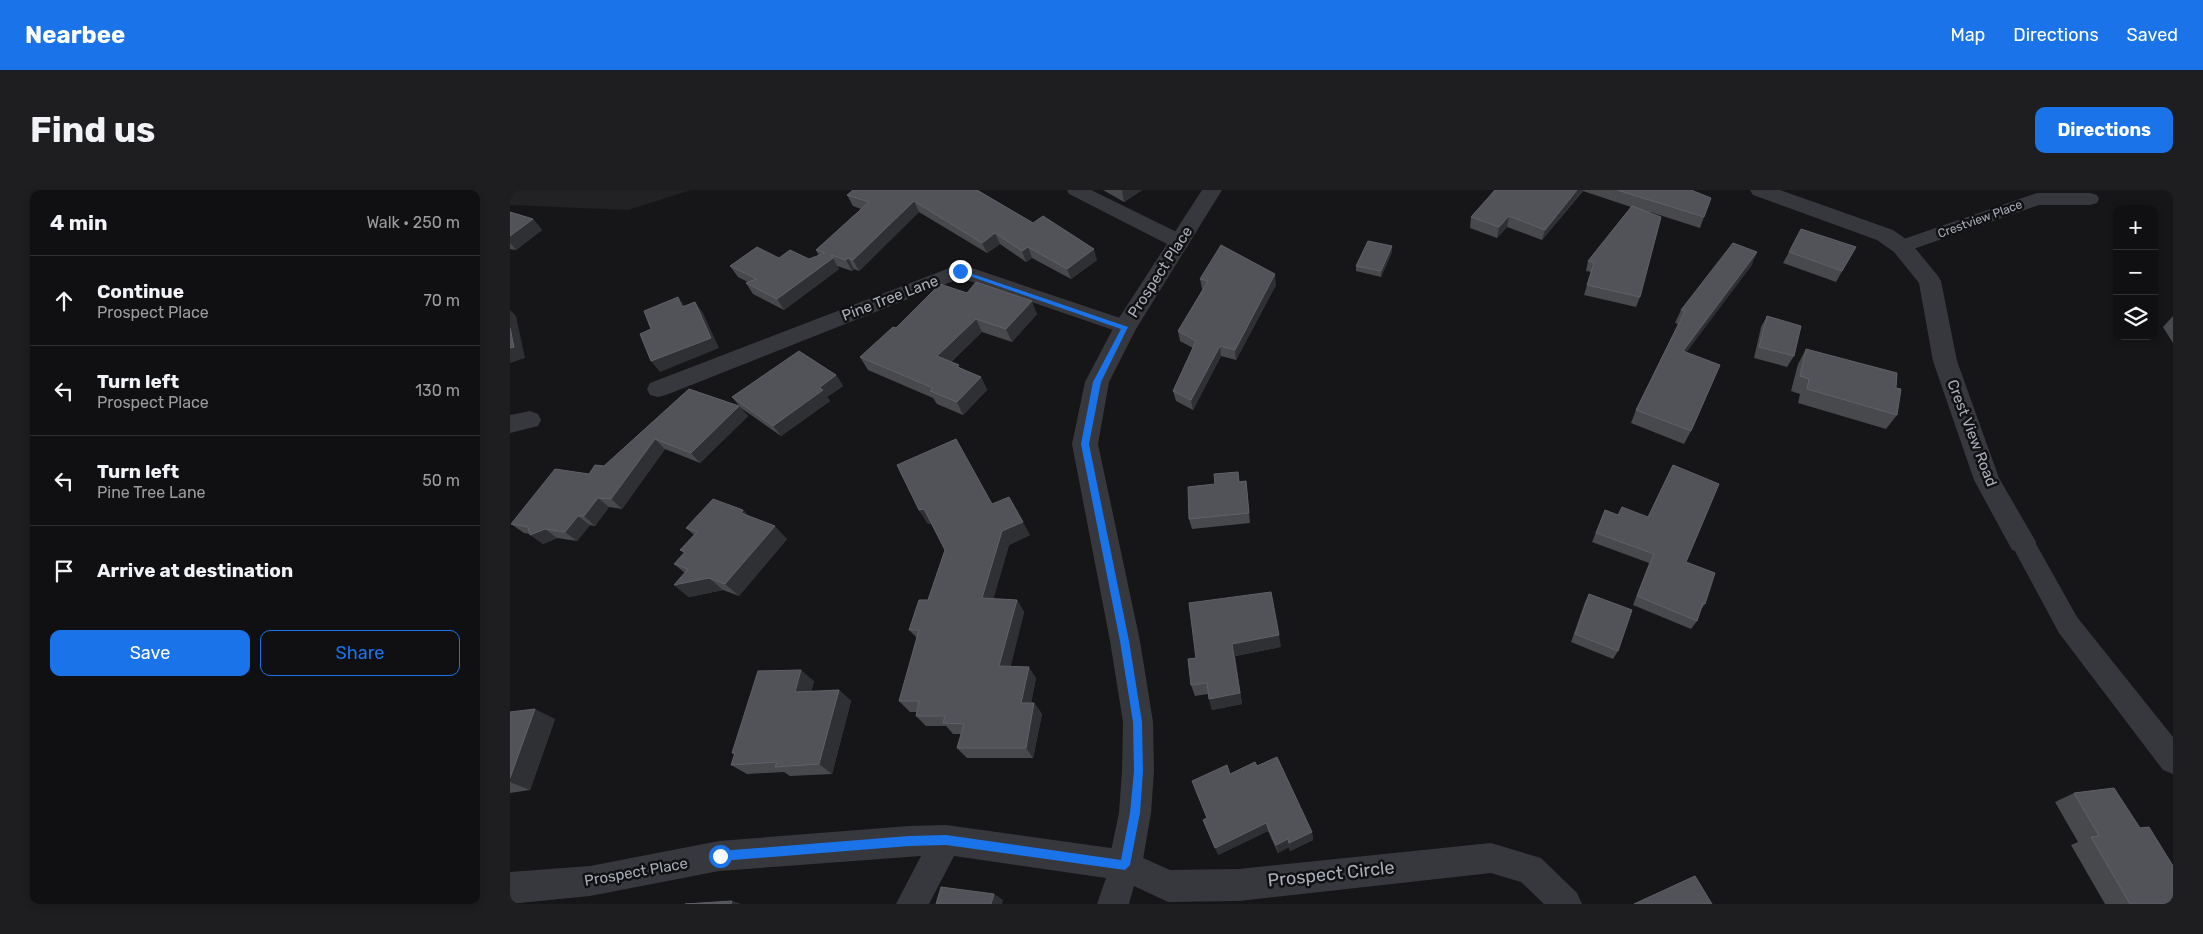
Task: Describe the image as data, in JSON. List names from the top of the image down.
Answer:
{
  "streets": {
    "street": [
      "Crestview Place",
      "Prospect Place",
      "Pine Tree Lane",
      "Crest View Road",
      "Prospect Circle"
    ]
  },
  "crossings": [
    ["Crestview Place", "Crest View Road"],
    ["Prospect Place", "Pine Tree Lane"],
    ["Prospect Place", "Prospect Circle"]
  ],
  "page": {
    "header": "Nearbee",
    "nav": ["Map", "Directions", "Saved"],
    "buttons": [
      "Directions",
      ["Save", "Share"]
    ],
    "title": "Find us",
    "heading": ["4 min", "Walk · 250 m"],
    "map_buttons": ["+", "−"],
    "list": [
      ["Continue", "Prospect Place", "70 m"],
      ["Turn left", "Prospect Place", "130 m"],
      ["Turn left", "Pine Tree Lane", "50 m"],
      "Arrive at destination"
    ]
  }
}
